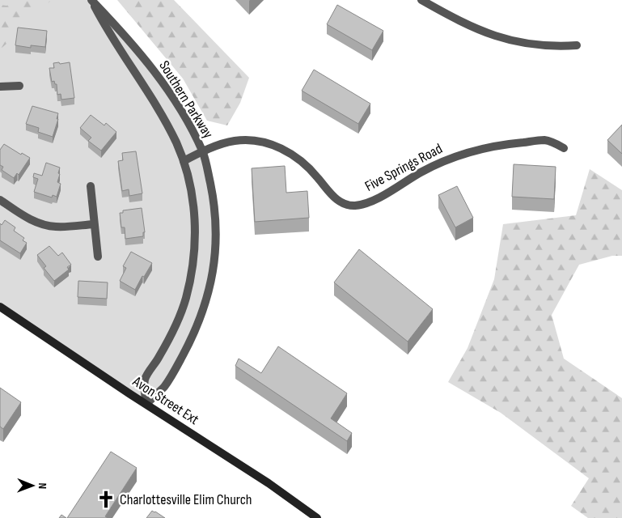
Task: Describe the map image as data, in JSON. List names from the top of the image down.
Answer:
{
  "streets": {
    "main road": ["Avon Street Ext"],
    "street": ["Southern Parkway", "Five Springs Road"]
  },
  "crossings": [
    ["Southern Parkway", "Five Springs Road"],
    ["Southern Parkway", "Avon Street Ext"]
  ],
  "places": {
    "church": ["Charlottesville Elim Church"]
  },
  "north": "right"
}
